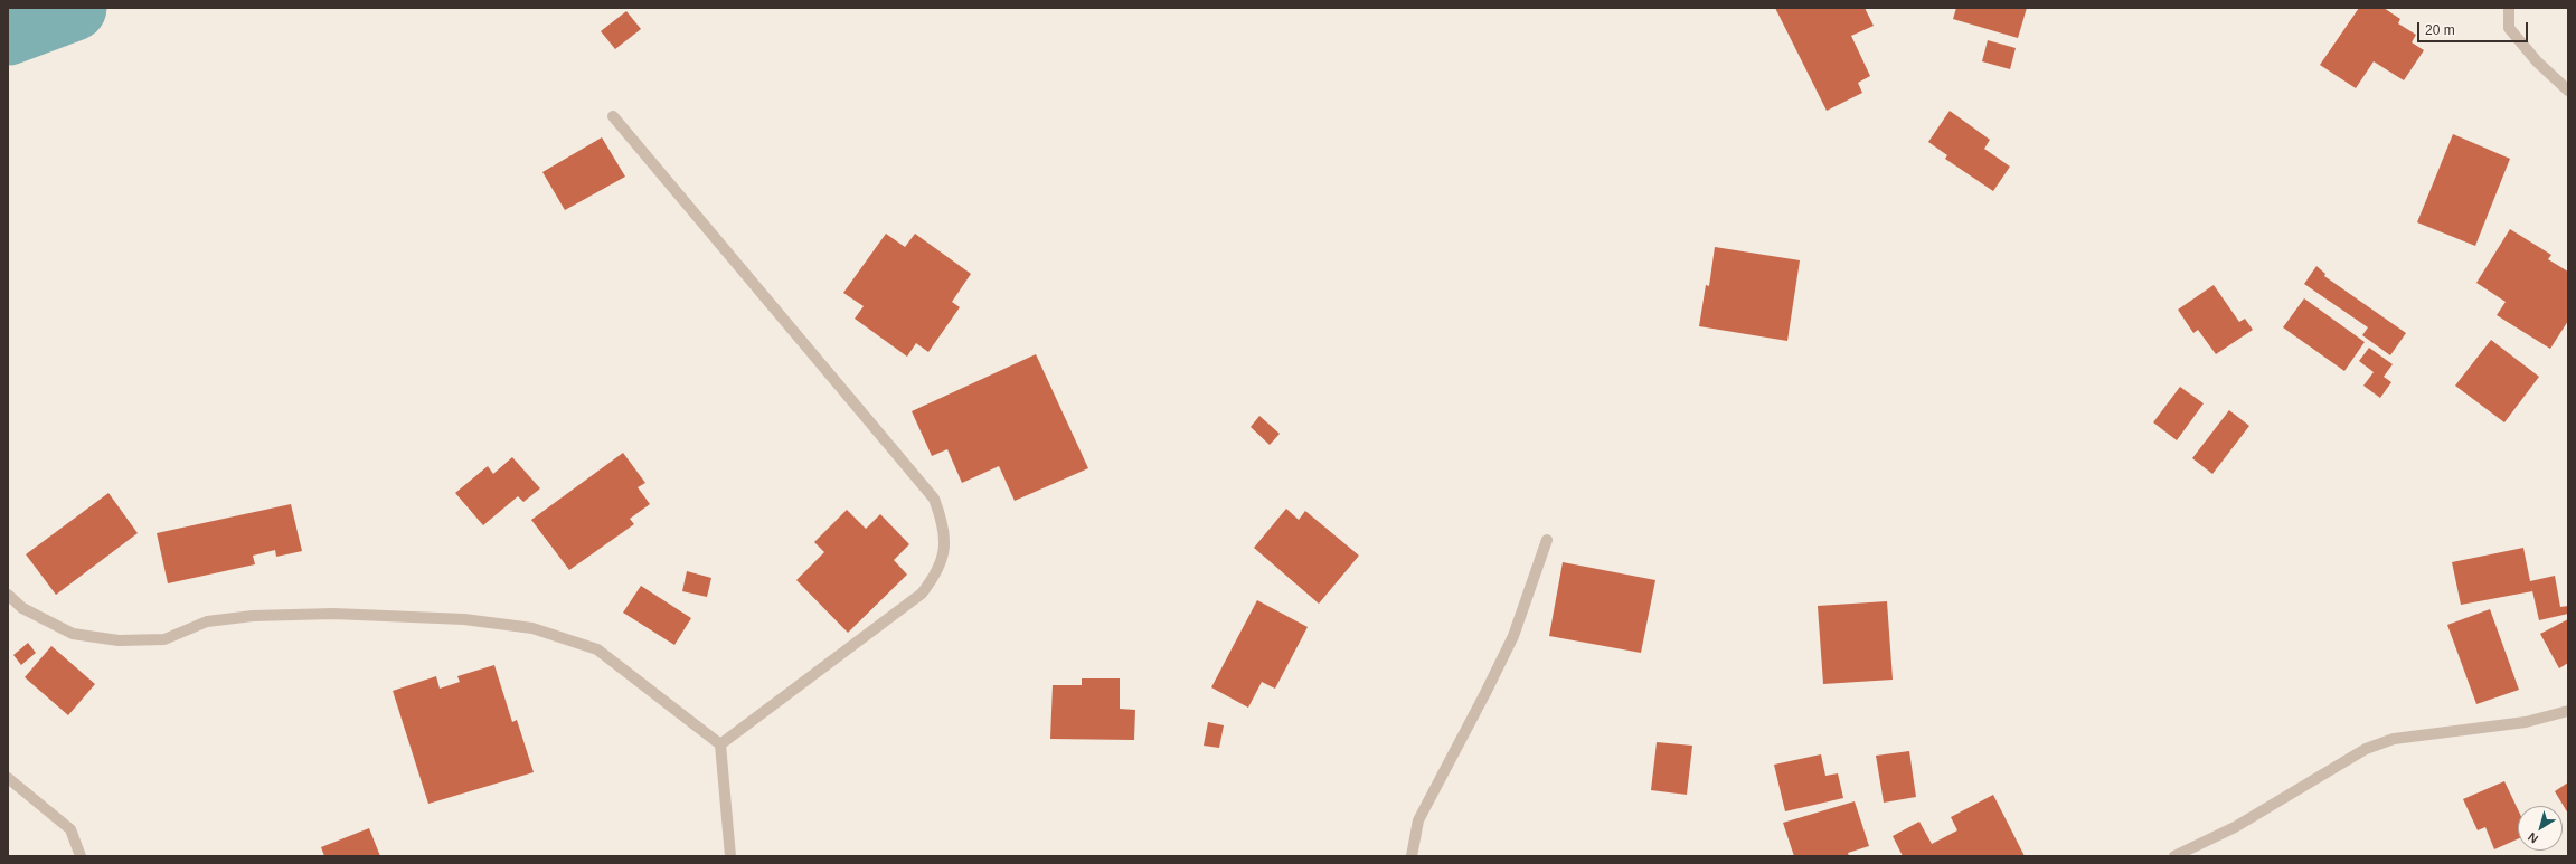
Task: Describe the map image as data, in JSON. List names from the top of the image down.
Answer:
{
  "scale_bar": "20 m",
  "north": "bottom left"
}
